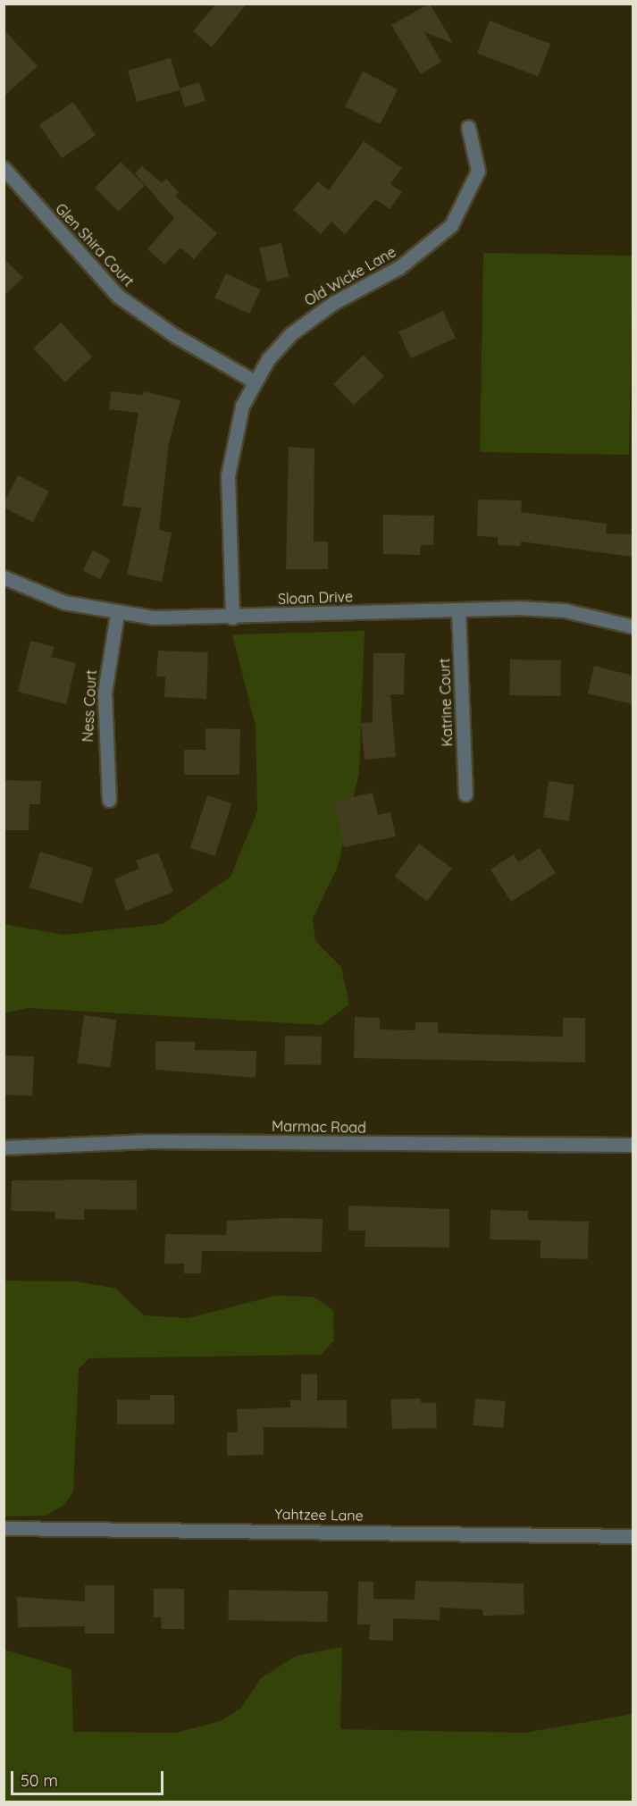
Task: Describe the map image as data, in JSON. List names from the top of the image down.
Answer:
{
  "streets": {
    "street": [
      "Glen Shira Court",
      "Old Wicke Lane",
      "Sloan Drive",
      "Katrine Court",
      "Ness Court",
      "Marmac Road",
      "Yahtzee Lane"
    ]
  },
  "crossings": [
    ["Glen Shira Court", "Old Wicke Lane"],
    ["Old Wicke Lane", "Sloan Drive"],
    ["Sloan Drive", "Katrine Court"],
    ["Sloan Drive", "Ness Court"]
  ],
  "scale_bar": "50 m"
}
